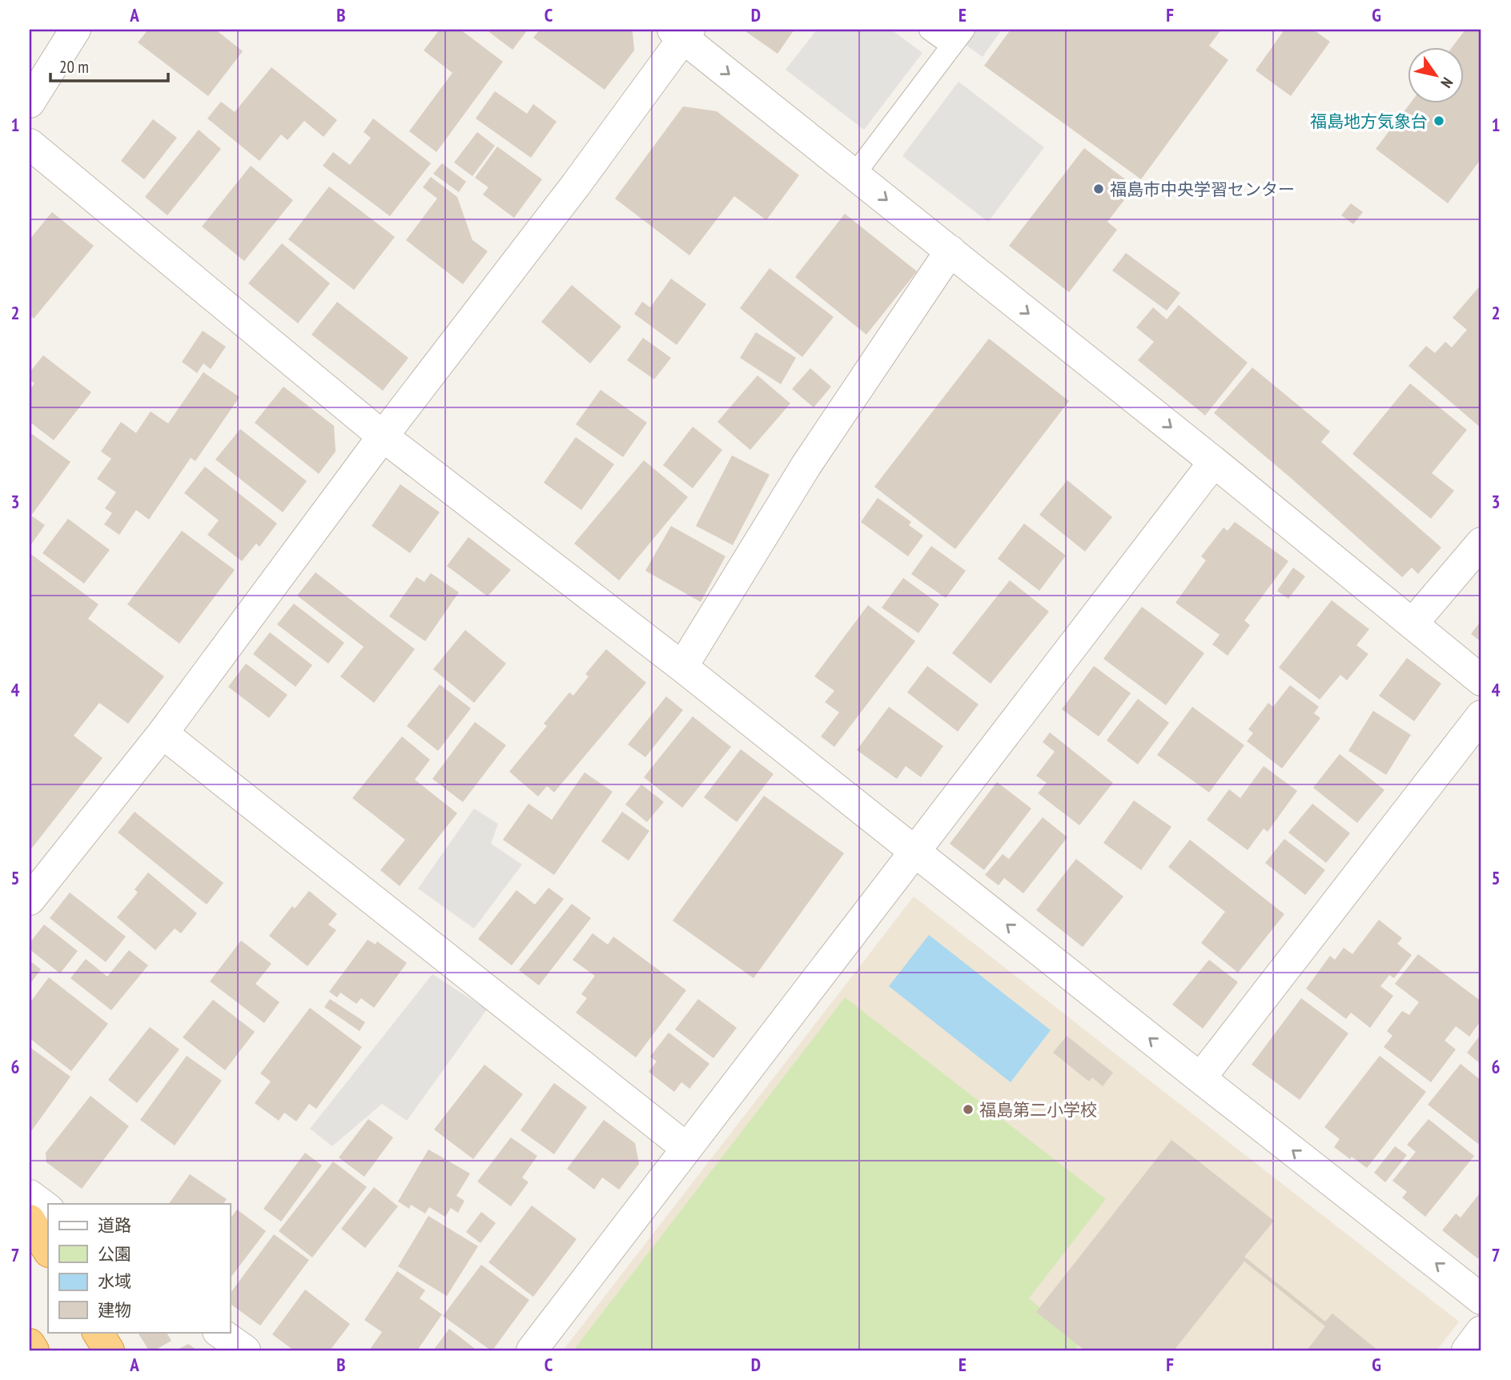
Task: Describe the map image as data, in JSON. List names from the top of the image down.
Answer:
{
  "places": ["福島地方気象台", "福島市中央学習センター", "福島第二小学校"],
  "legend": [
    "道路",
    "公園",
    "水域",
    "建物"
  ],
  "scale_bar": "20 m",
  "north": "bottom right",
  "grid": {
    "columns": [
      "A",
      "B",
      "C",
      "D",
      "E",
      "F",
      "G"
    ],
    "rows": [
      "1",
      "2",
      "3",
      "4",
      "5",
      "6",
      "7"
    ]
  }
}
